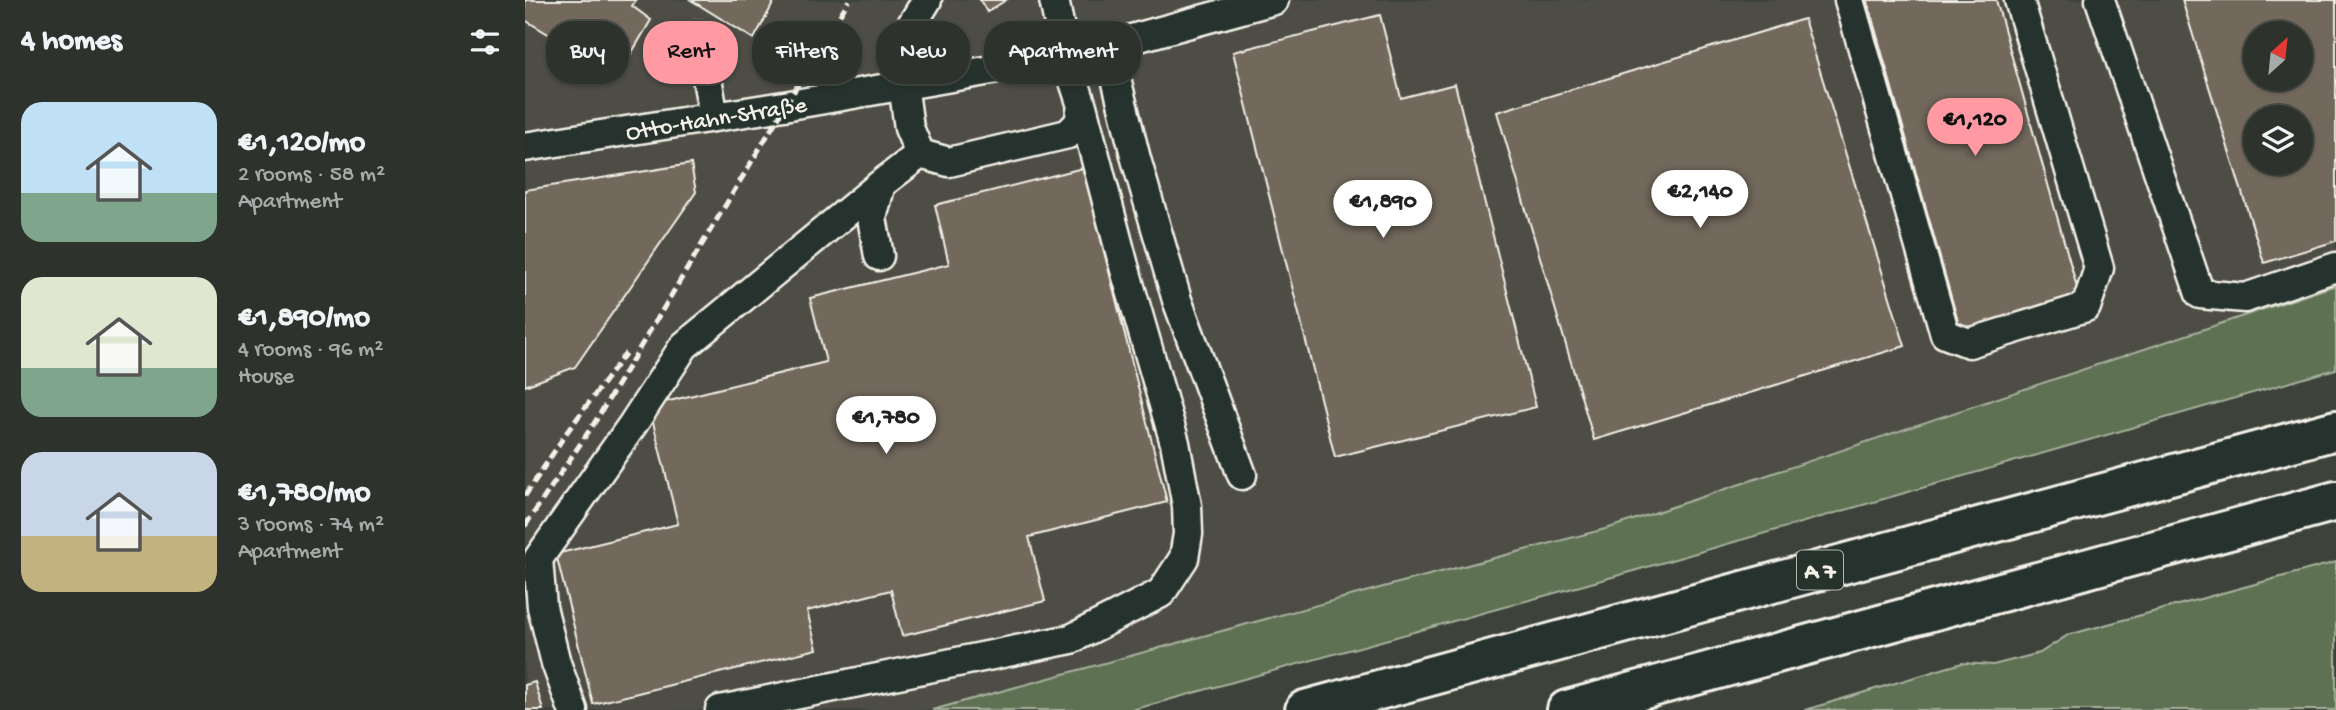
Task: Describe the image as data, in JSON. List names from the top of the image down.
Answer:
{
  "streets": {
    "highway": ["A 7"],
    "street": ["Otto-Hahn-Straße"]
  },
  "north": "top right",
  "page": {
    "heading": "4 homes",
    "chip": [
      "Buy",
      "Rent",
      "Filters",
      "New",
      "Apartment"
    ],
    "list": [
      {
        "name": "€1,120/mo",
        "note": "2 rooms · 58 m² · Apartment"
      },
      {
        "name": "€1,890/mo",
        "note": "4 rooms · 96 m² · House"
      },
      {
        "name": "€1,780/mo",
        "note": "3 rooms · 74 m² · Apartment"
      }
    ],
    "price": [
      "€1,120",
      "€2,140",
      "€1,890",
      "€1,780"
    ]
  }
}
